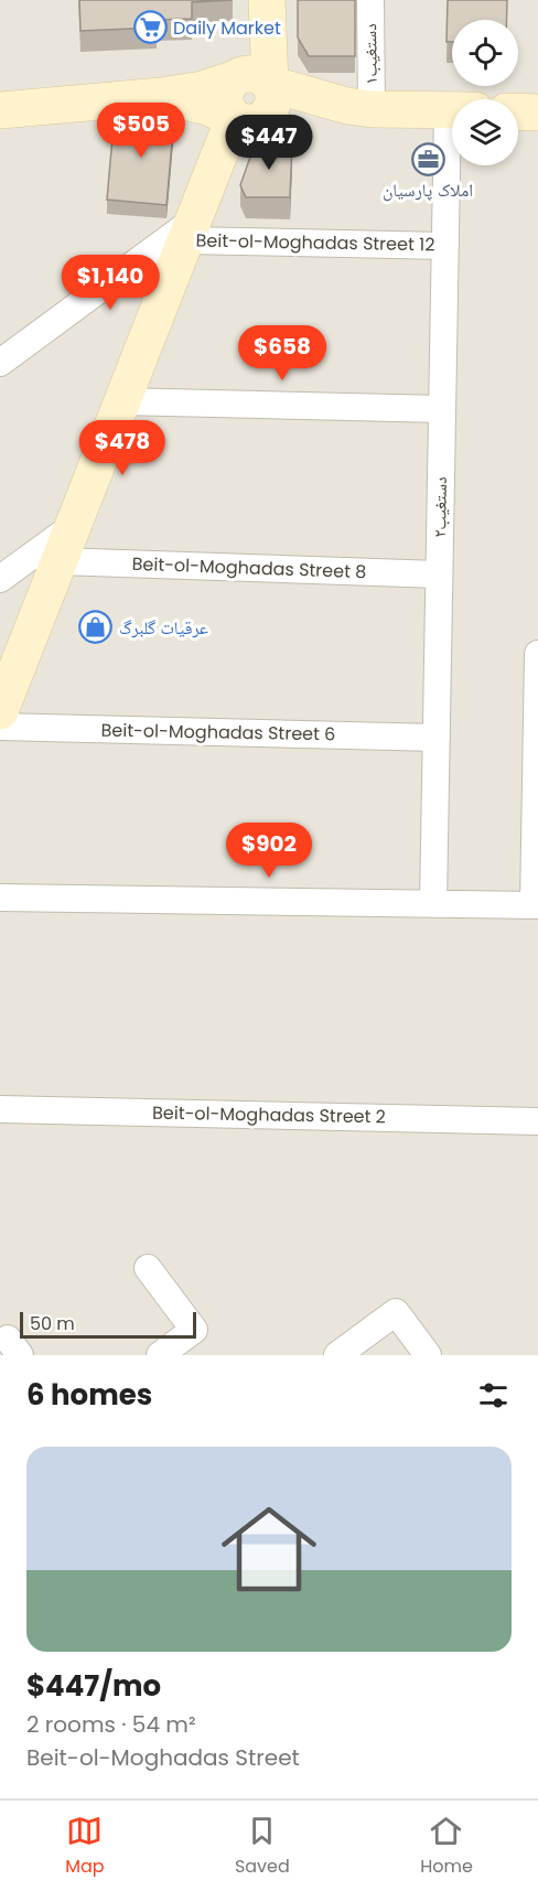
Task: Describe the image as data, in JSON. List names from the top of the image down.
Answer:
{
  "streets": {
    "street": [
      "دستغیب۱",
      "Beit-ol-Moghadas Street 12",
      "۲دستغیب",
      "Beit-ol-Moghadas Street 8",
      "Beit-ol-Moghadas Street 6",
      "Beit-ol-Moghadas Street 2"
    ]
  },
  "crossings": [
    ["Beit-ol-Moghadas Street 12", "۲دستغیب"],
    ["۲دستغیب", "Beit-ol-Moghadas Street 8"],
    ["۲دستغیب", "Beit-ol-Moghadas Street 6"]
  ],
  "places": {
    "supermarket": ["Daily Market"],
    "office": ["املاک پارسیان"],
    "shop": ["عرقیات گلبرگ"]
  },
  "scale_bar": "50 m",
  "page": {
    "price": [
      "$505",
      "$447",
      "$1,140",
      "$658",
      "$478",
      "$902"
    ],
    "scale": "50 m",
    "heading": "6 homes",
    "list": [
      {
        "name": "$447/mo",
        "note": "2 rooms · 54 m² · Beit-ol-Moghadas Street"
      }
    ],
    "tabs": ["Map", "Saved", "Home"]
  }
}
